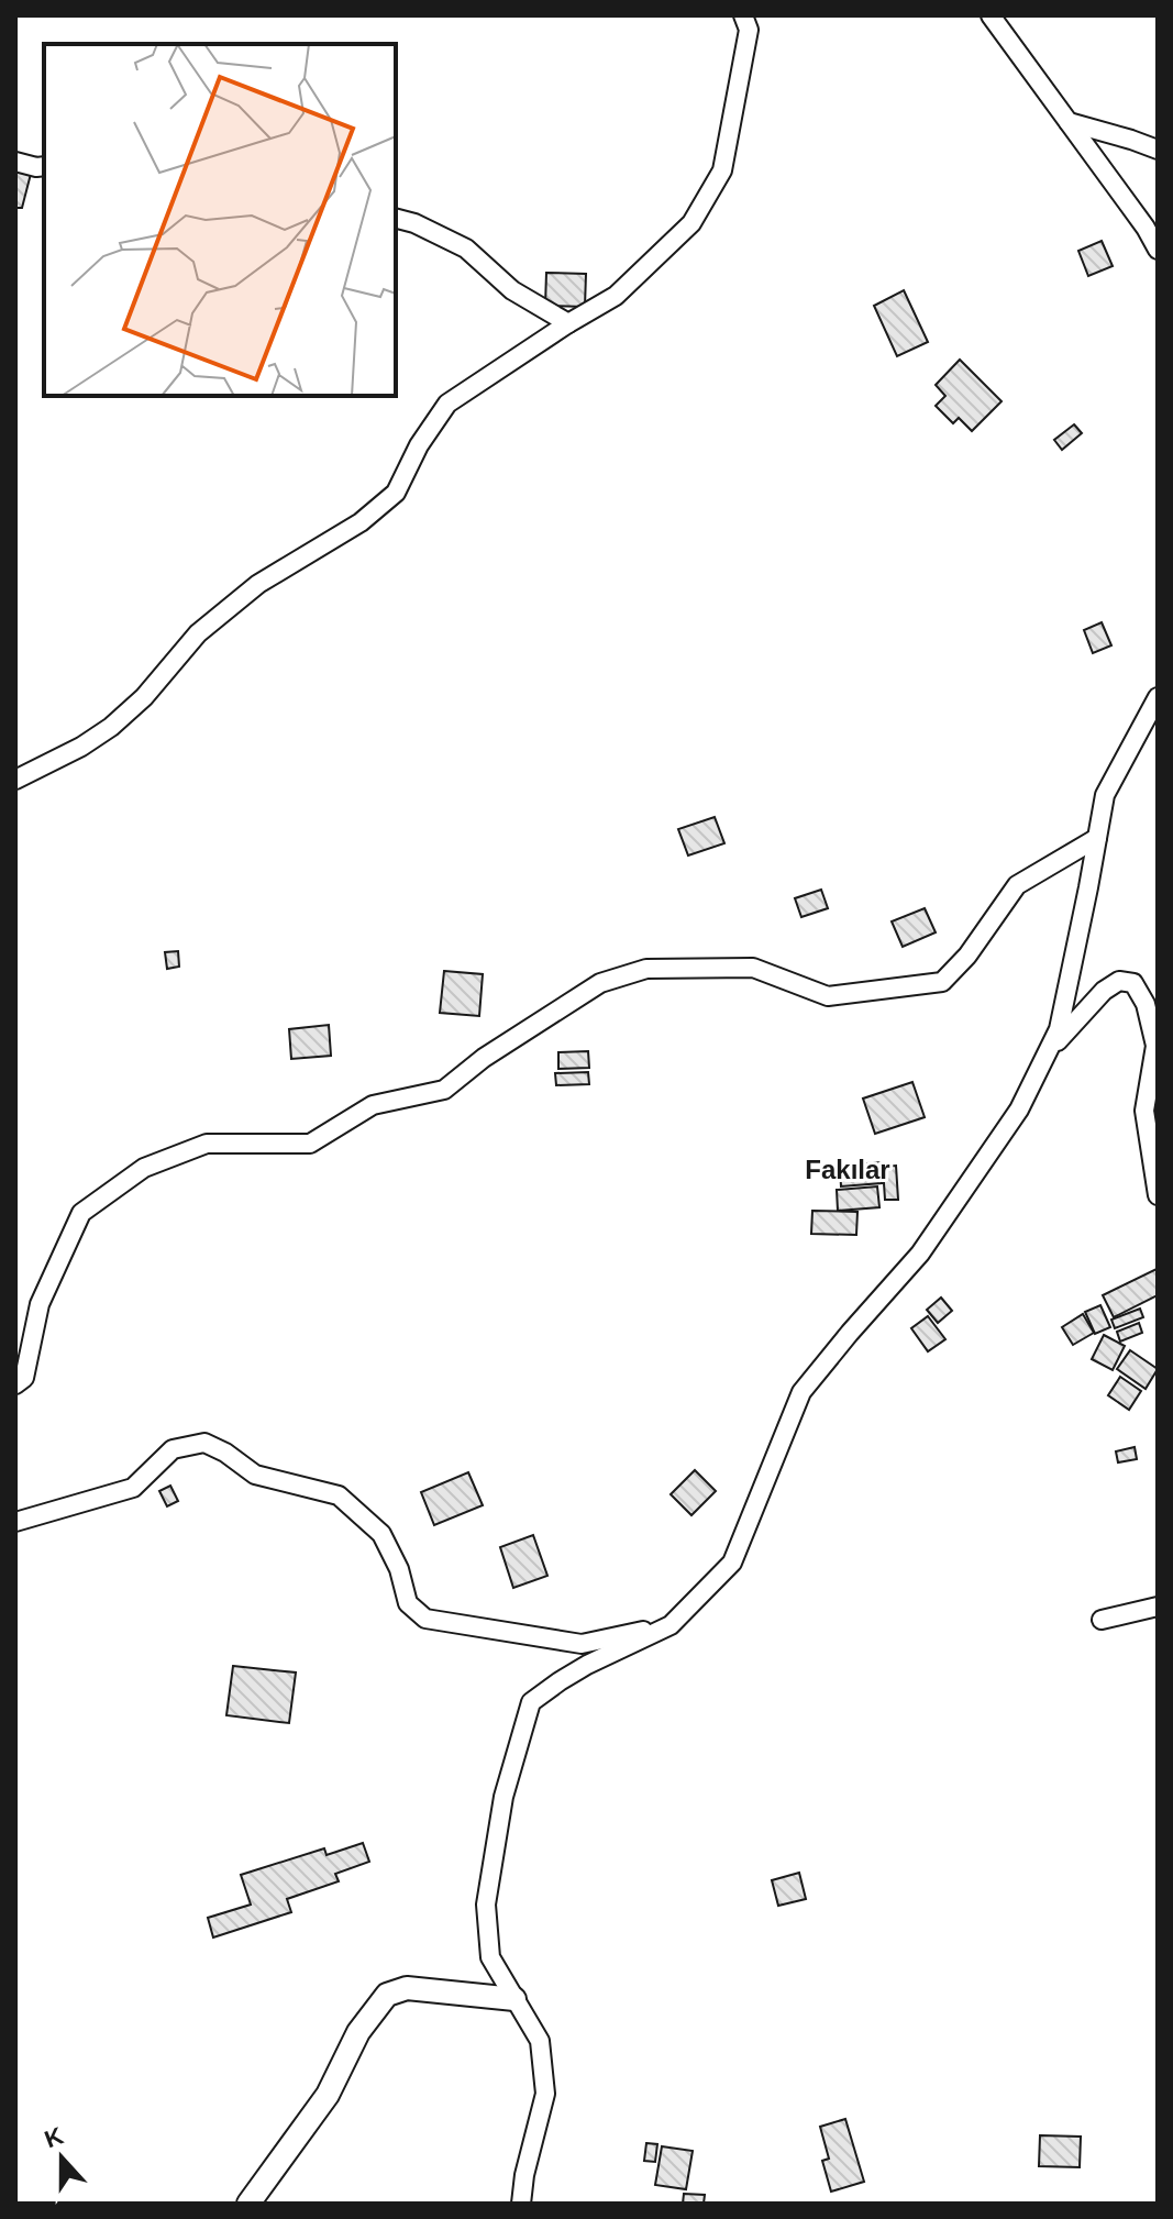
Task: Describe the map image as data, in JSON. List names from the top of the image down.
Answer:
{
  "districts": ["Fakılar"],
  "north": "top"
}
